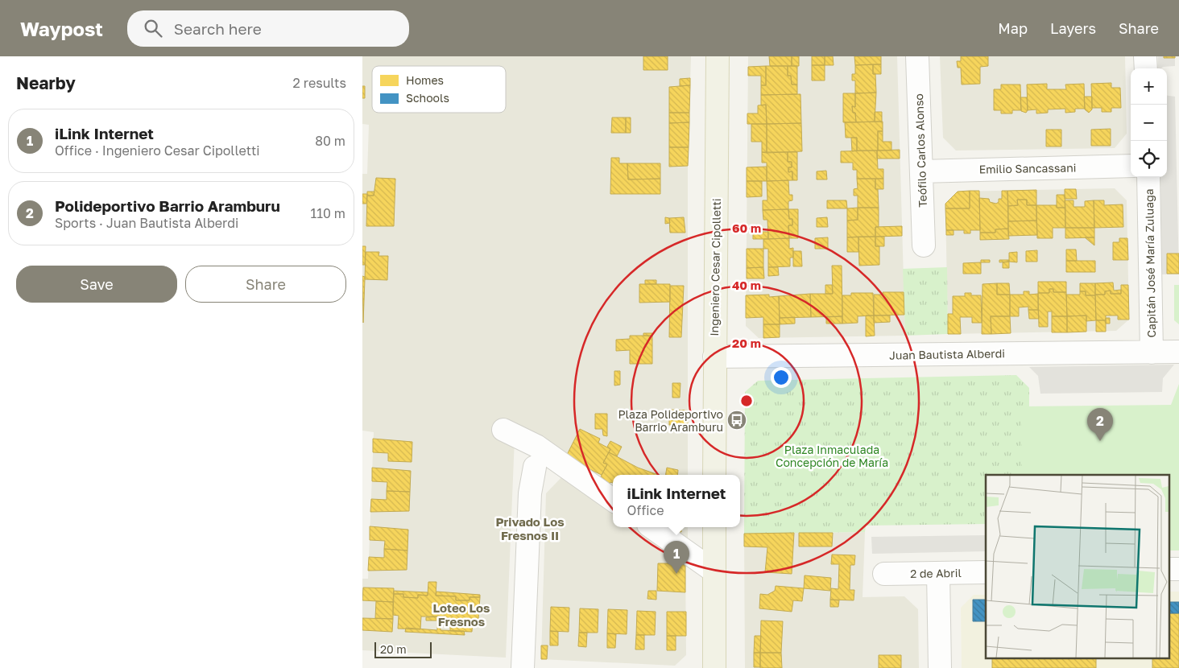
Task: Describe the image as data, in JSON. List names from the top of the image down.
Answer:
{
  "streets": {
    "main road": ["Ingeniero Cesar Cipolletti"],
    "street": [
      "Teófilo Carlos Alonso",
      "Emilio Sancassani",
      "Capitán José María Zuluaga",
      "Juan Bautista Alberdi",
      "2 de Abril"
    ]
  },
  "crossings": [
    ["Teófilo Carlos Alonso", "Emilio Sancassani"],
    ["Capitán José María Zuluaga", "Juan Bautista Alberdi"],
    ["Ingeniero Cesar Cipolletti", "Juan Bautista Alberdi"]
  ],
  "districts": ["Privado Los Fresnos II", "Loteo Los Fresnos"],
  "parks": ["Plaza Inmaculada Concepción de María"],
  "places": {
    "bus stop": ["Plaza Polideportivo Barrio Aramburu"]
  },
  "legend": ["Homes", "Schools"],
  "scale_bar": "20 m",
  "page": {
    "header": "Waypost",
    "search": "Search here",
    "nav": ["Map", "Layers", "Share"],
    "heading": ["Nearby", "2 results"],
    "map_buttons": ["+", "−"],
    "list": [
      {
        "mark": "1",
        "name": "iLink Internet",
        "note": "Office · Ingeniero Cesar Cipolletti",
        "value": "80 m"
      },
      {
        "mark": "2",
        "name": "Polideportivo Barrio Aramburu",
        "note": "Sports · Juan Bautista Alberdi",
        "value": "110 m"
      }
    ],
    "buttons": ["Save", "Share"],
    "pins": ["2", "1"],
    "popup": ["iLink Internet", "Office"],
    "scale": "20 m"
  },
  "rings": ["60 m", "40 m", "20 m"]
}
